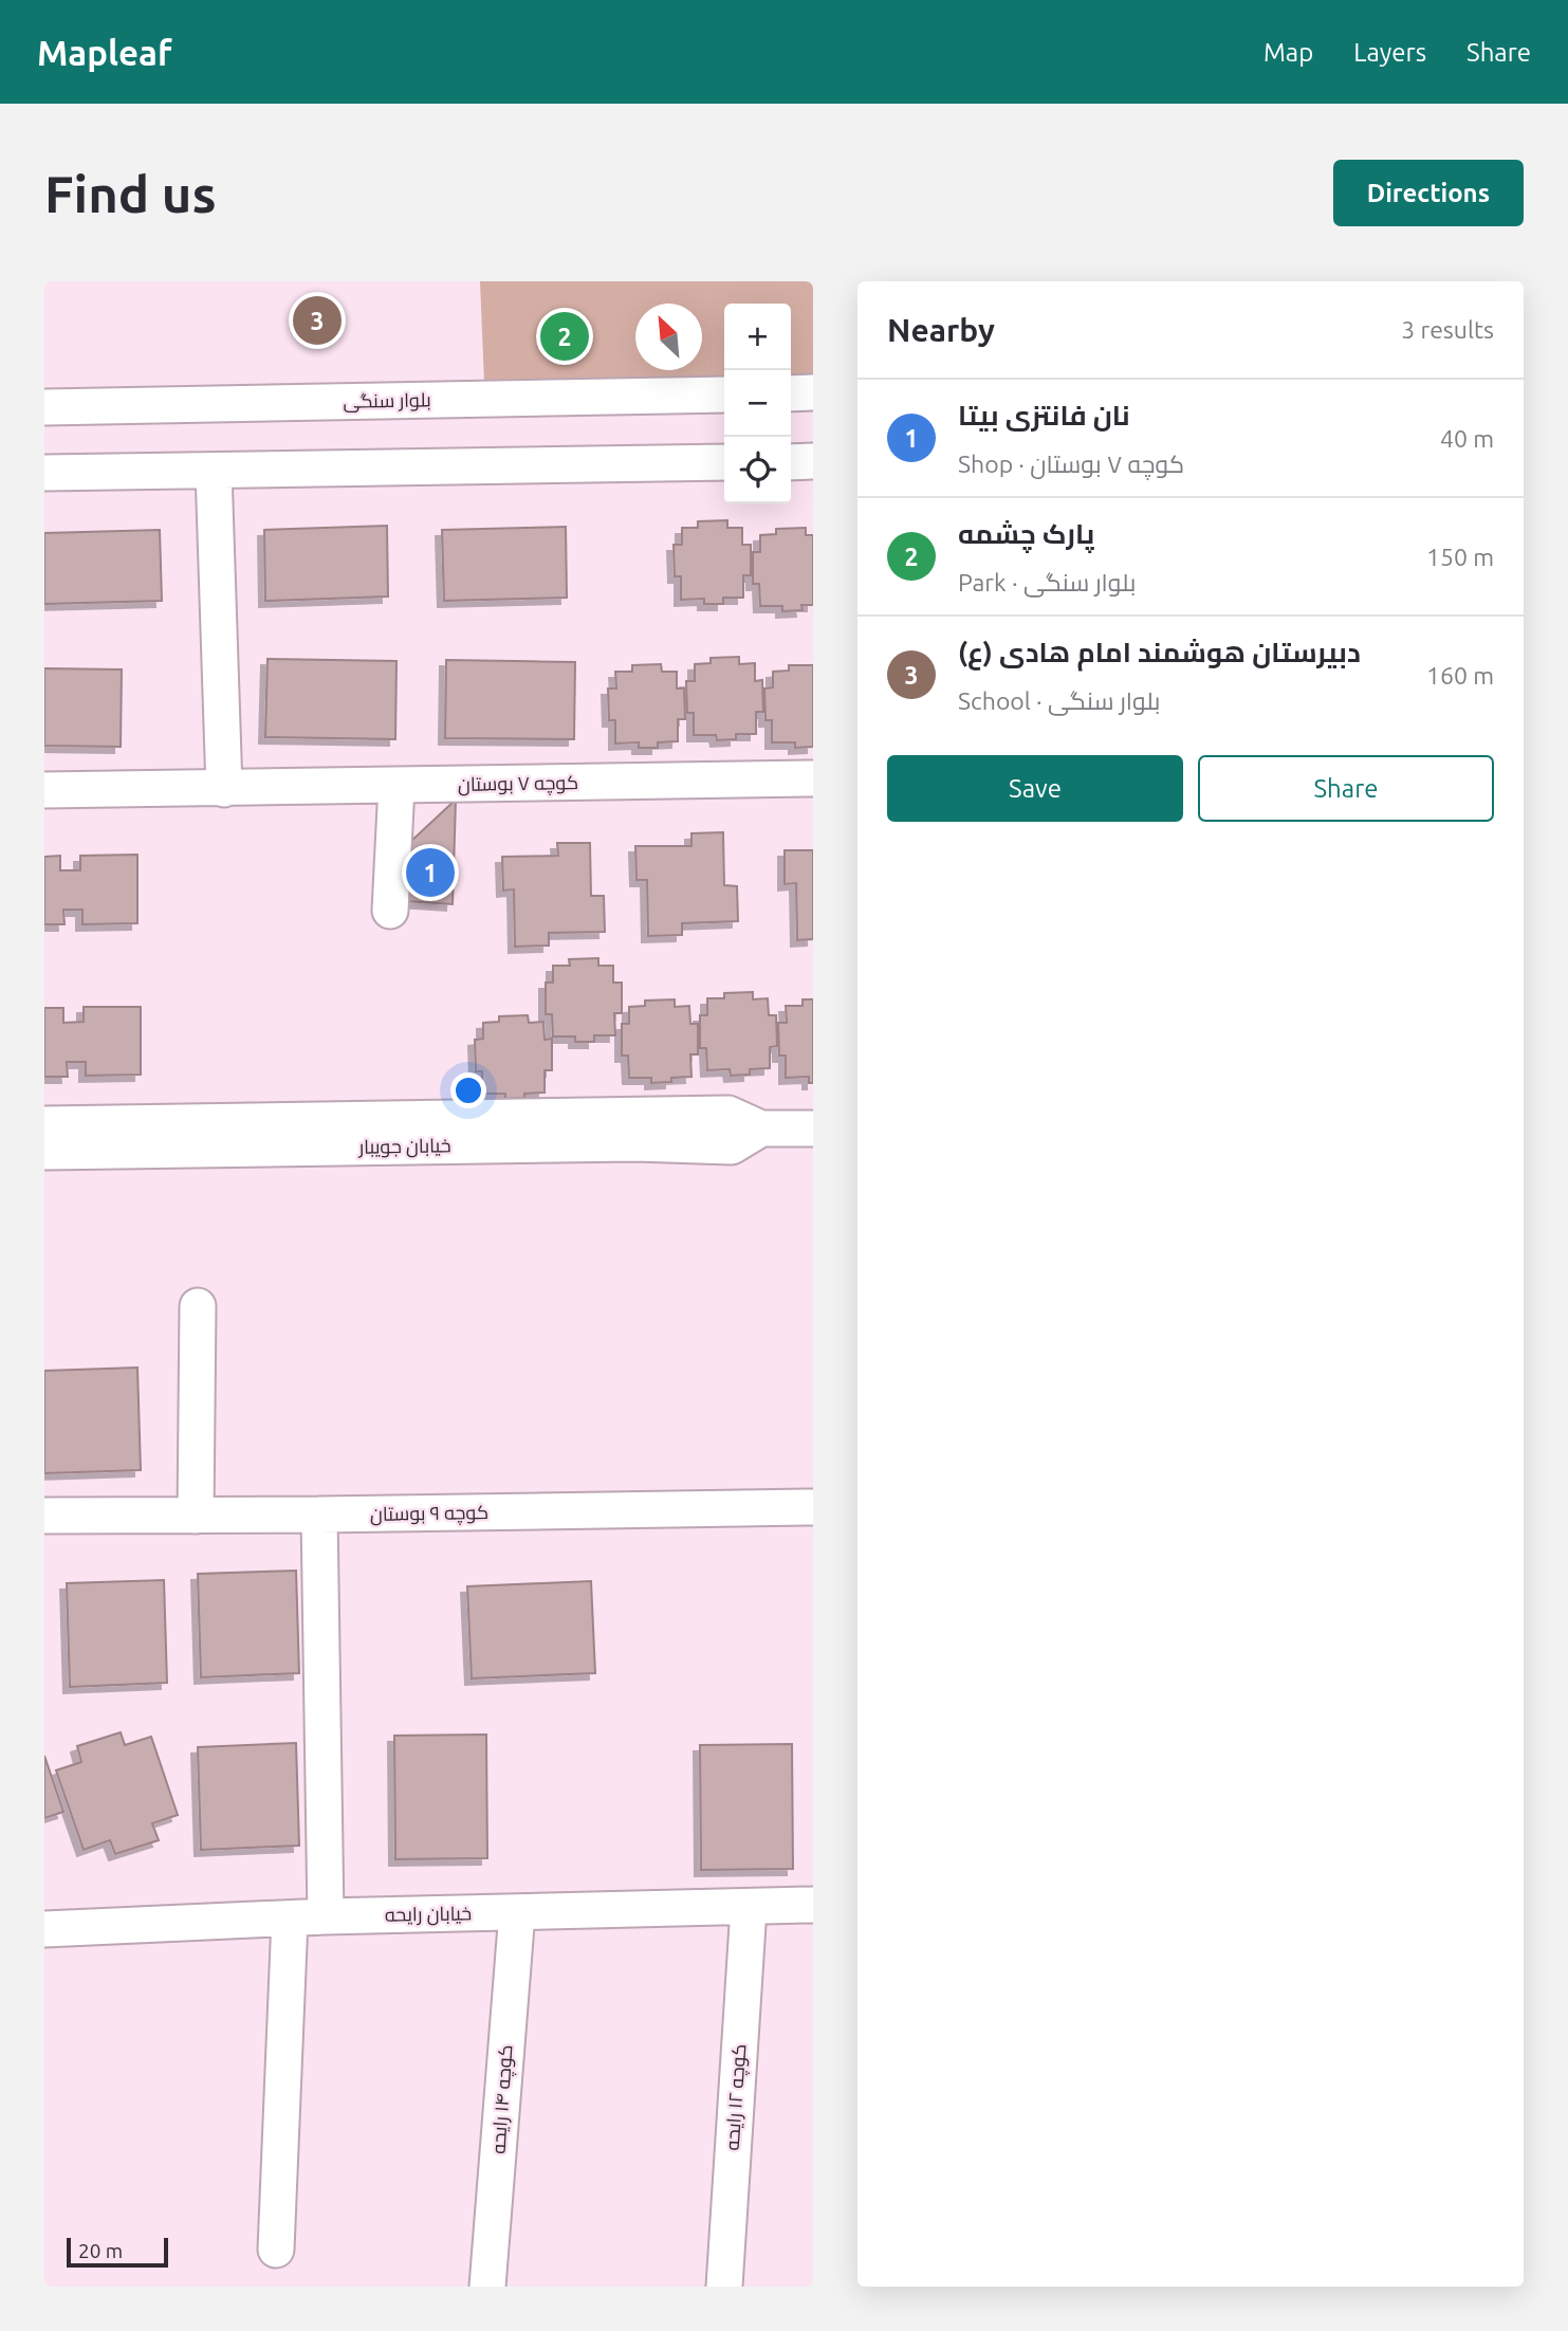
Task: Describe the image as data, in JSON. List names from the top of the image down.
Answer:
{
  "streets": {
    "street": [
      "بلوار سنگی",
      "کوچه ۷ بوستان",
      "خیابان جویبار",
      "کوچه ۹ بوستان",
      "خیابان رایحه",
      "کوچه ۱۲ رایحه",
      "کوچه ۱۴ رایحه"
    ]
  },
  "crossings": [
    ["خیابان رایحه", "کوچه ۱۲ رایحه"],
    ["خیابان رایحه", "کوچه ۱۴ رایحه"]
  ],
  "scale_bar": "20 m",
  "north": "top left",
  "page": {
    "header": "Mapleaf",
    "nav": ["Map", "Layers", "Share"],
    "buttons": [
      "Directions",
      ["Save", "Share"]
    ],
    "title": "Find us",
    "heading": ["Nearby", "3 results"],
    "pins": ["3", "2", "1"],
    "map_buttons": ["+", "−"],
    "list": [
      {
        "mark": "1",
        "name": "نان فانتزی بیتا",
        "note": "Shop · کوچه ۷ بوستان",
        "value": "40 m"
      },
      {
        "mark": "2",
        "name": "پارک چشمه",
        "note": "Park · بلوار سنگی",
        "value": "150 m"
      },
      {
        "mark": "3",
        "name": "دبیرستان هوشمند امام هادی (ع)",
        "note": "School · بلوار سنگی",
        "value": "160 m"
      }
    ],
    "scale": "20 m"
  }
}
